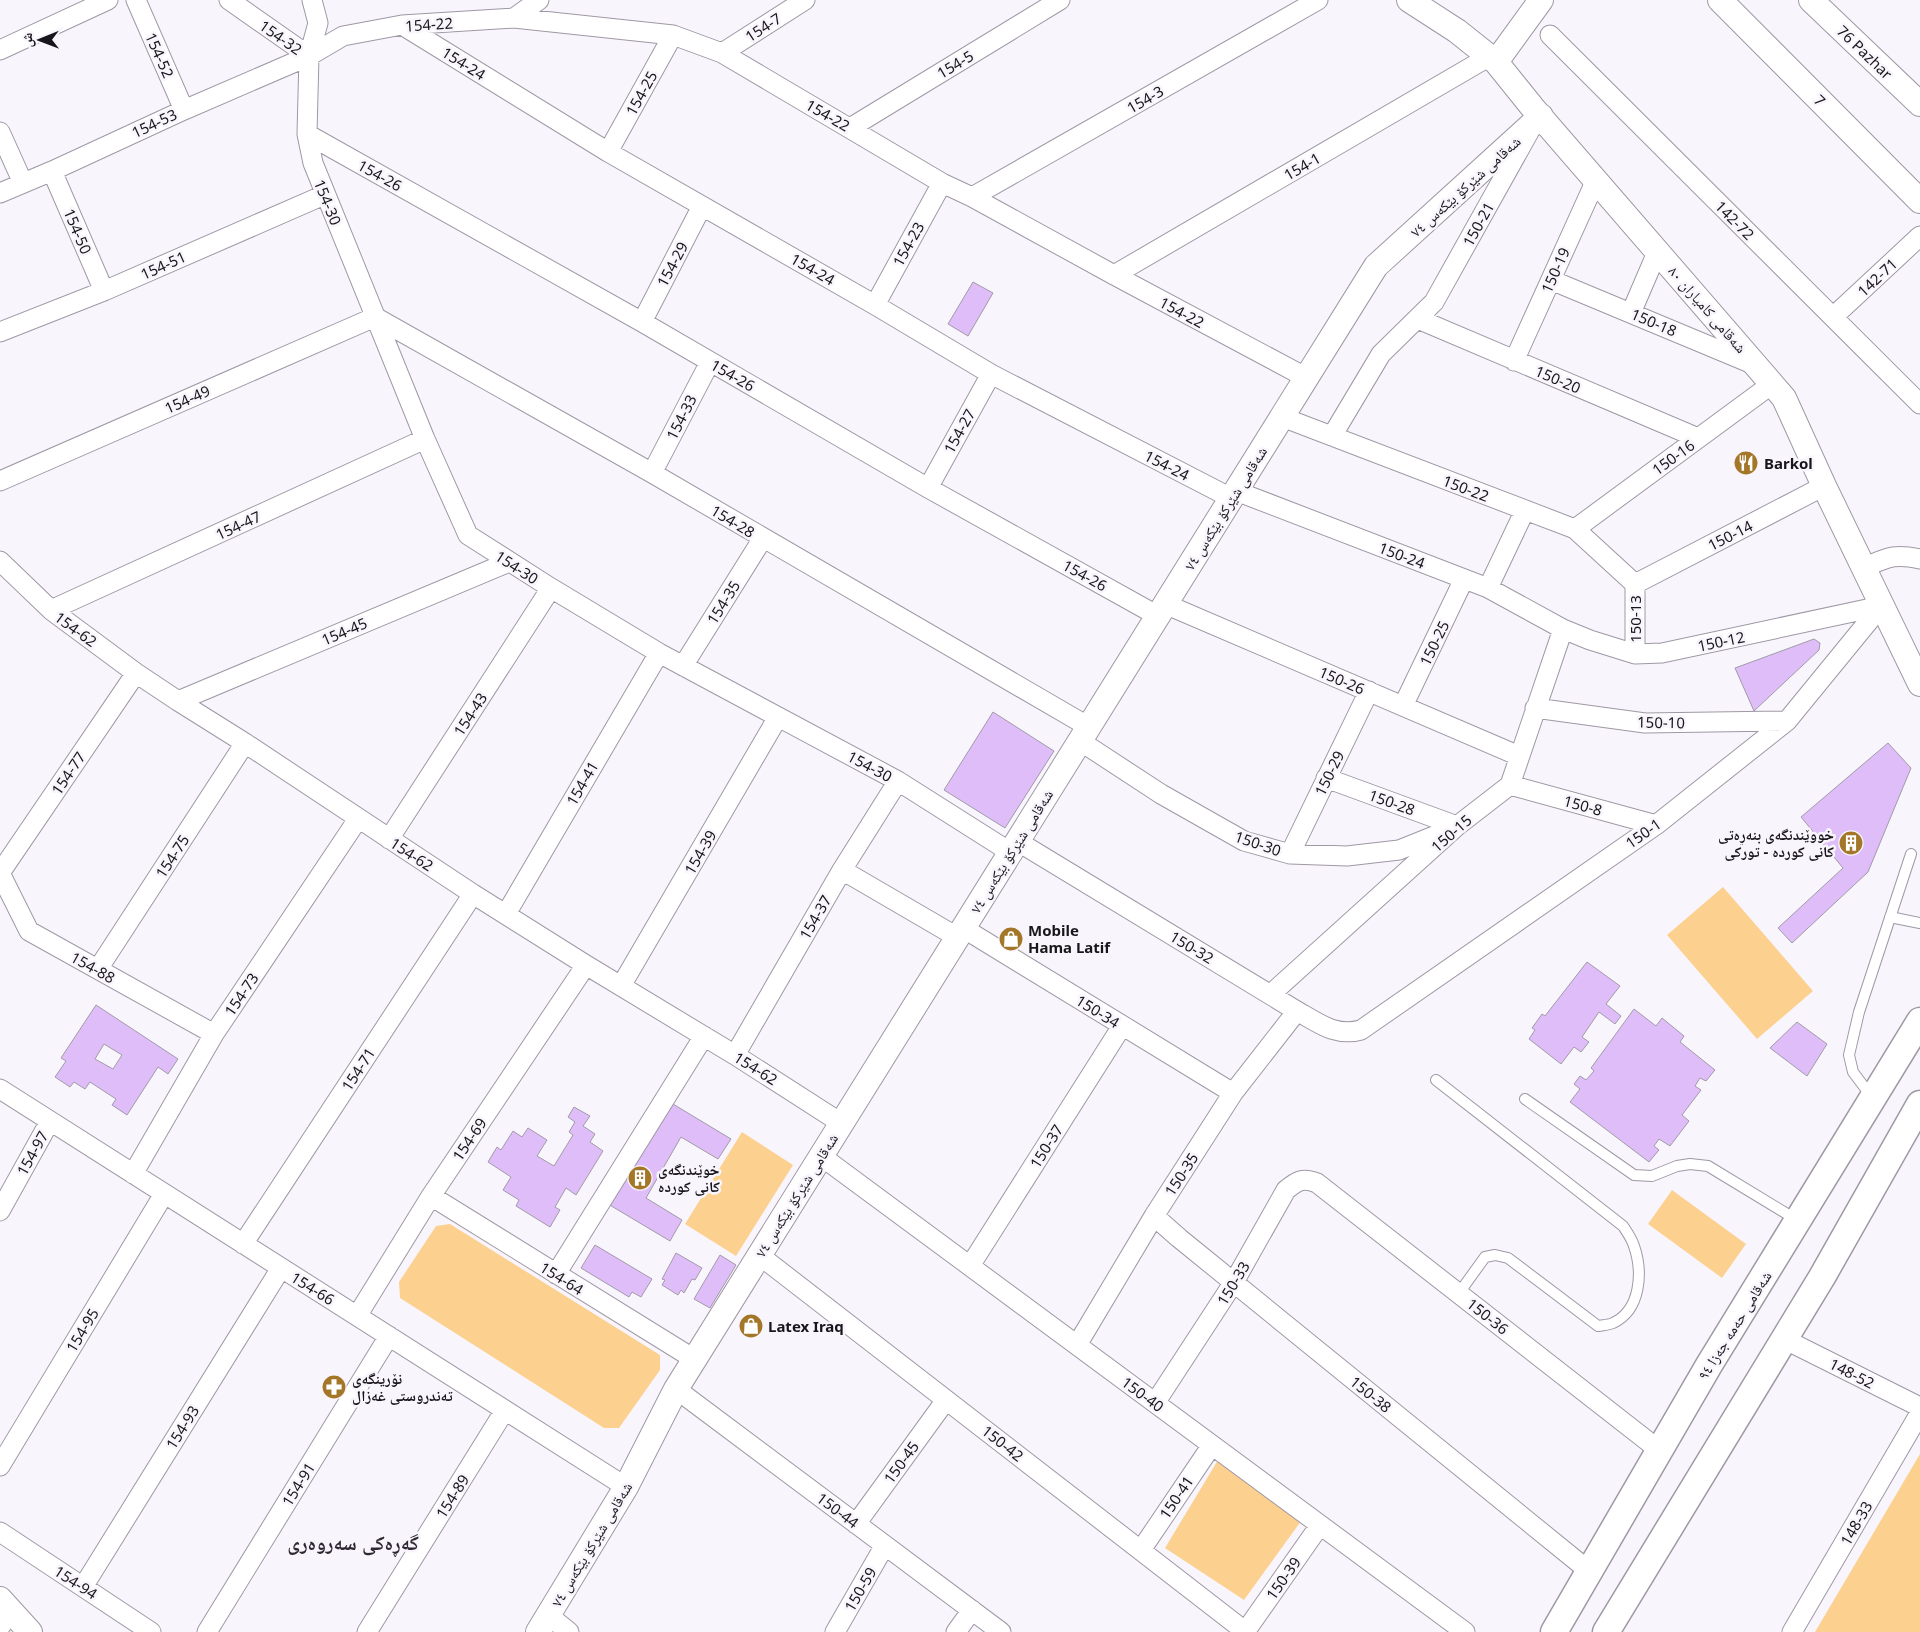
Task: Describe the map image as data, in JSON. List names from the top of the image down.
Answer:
{
  "streets": {
    "main road": ["شەقامی حەمە جەزا ٩٤"],
    "street": [
      "154-22",
      "154-7",
      "154-32",
      "76 Pazhar",
      "154-52",
      "154-24",
      "154-5",
      "154-25",
      "154-3",
      "7",
      "154-53",
      "154-1",
      "154-26",
      "شەقامی شێرکۆ بێکەس ٧٤",
      "154-30",
      "142-72",
      "150-21",
      "154-50",
      "154-23",
      "154-29",
      "154-51",
      "150-19",
      "142-71",
      "شەقامی کامیاران ٨٠",
      "150-18",
      "150-20",
      "154-49",
      "154-33",
      "154-27",
      "150-16",
      "150-22",
      "154-28",
      "154-47",
      "150-14",
      "150-24",
      "154-35",
      "150-13",
      "154-62",
      "154-45",
      "150-12",
      "150-25",
      "150-26",
      "154-43",
      "150-10",
      "154-77",
      "150-29",
      "154-41",
      "150-28",
      "150-8",
      "150-15",
      "150-1",
      "150-30",
      "154-39",
      "154-75",
      "154-37",
      "150-32",
      "154-88",
      "154-73",
      "150-34",
      "154-71",
      "154-69",
      "150-37",
      "154-97",
      "150-35",
      "154-64",
      "150-33",
      "154-66",
      "150-36",
      "154-95",
      "148-52",
      "150-40",
      "150-38",
      "154-93",
      "150-42",
      "150-45",
      "154-91",
      "154-89",
      "150-41",
      "150-44",
      "148-33",
      "150-39",
      "154-94",
      "150-59"
    ]
  },
  "crossings": [
    ["154-22", "154-7"],
    ["154-22", "154-32"],
    ["154-22", "154-24"],
    ["154-22", "154-5"],
    ["154-22", "154-25"],
    ["154-22", "154-3"],
    ["154-22", "154-53"],
    ["154-22", "154-1"],
    ["154-22", "شەقامی شێرکۆ بێکەس ٧٤"],
    ["154-22", "154-30"],
    ["154-22", "154-23"],
    ["154-32", "154-53"],
    ["154-32", "154-30"],
    ["154-52", "154-53"],
    ["154-24", "154-25"],
    ["154-24", "شەقامی شێرکۆ بێکەس ٧٤"],
    ["154-24", "154-23"],
    ["154-24", "154-29"],
    ["154-24", "154-27"],
    ["154-24", "150-24"],
    ["154-53", "154-30"],
    ["154-53", "154-50"],
    ["154-1", "شەقامی کامیاران ٨٠"],
    ["154-26", "شەقامی شێرکۆ بێکەس ٧٤"],
    ["154-26", "154-30"],
    ["154-26", "154-29"],
    ["154-26", "154-33"],
    ["154-26", "154-27"],
    ["154-26", "150-26"],
    ["شەقامی شێرکۆ بێکەس ٧٤", "154-30"],
    ["شەقامی شێرکۆ بێکەس ٧٤", "150-21"],
    ["شەقامی شێرکۆ بێکەس ٧٤", "شەقامی کامیاران ٨٠"],
    ["شەقامی شێرکۆ بێکەس ٧٤", "150-22"],
    ["شەقامی شێرکۆ بێکەس ٧٤", "154-28"],
    ["شەقامی شێرکۆ بێکەس ٧٤", "150-24"],
    ["شەقامی شێرکۆ بێکەس ٧٤", "154-62"],
    ["شەقامی شێرکۆ بێکەس ٧٤", "150-26"],
    ["شەقامی شێرکۆ بێکەس ٧٤", "150-30"],
    ["شەقامی شێرکۆ بێکەس ٧٤", "150-32"],
    ["شەقامی شێرکۆ بێکەس ٧٤", "150-34"],
    ["شەقامی شێرکۆ بێکەس ٧٤", "154-64"],
    ["شەقامی شێرکۆ بێکەس ٧٤", "154-66"],
    ["شەقامی شێرکۆ بێکەس ٧٤", "150-40"],
    ["شەقامی شێرکۆ بێکەس ٧٤", "150-42"],
    ["شەقامی شێرکۆ بێکەس ٧٤", "150-44"],
    ["154-30", "154-51"],
    ["154-30", "154-49"],
    ["154-30", "154-28"],
    ["154-30", "154-47"],
    ["154-30", "154-35"],
    ["154-30", "154-45"],
    ["154-30", "154-43"],
    ["154-30", "154-41"],
    ["154-30", "154-39"],
    ["154-30", "154-37"],
    ["154-30", "150-32"],
    ["142-72", "142-71"],
    ["150-21", "شەقامی کامیاران ٨٠"],
    ["150-21", "150-20"],
    ["150-21", "150-22"],
    ["154-50", "154-51"],
    ["150-19", "شەقامی کامیاران ٨٠"],
    ["150-19", "150-18"],
    ["150-19", "150-20"],
    ["شەقامی کامیاران ٨٠", "150-18"],
    ["شەقامی کامیاران ٨٠", "150-16"],
    ["شەقامی کامیاران ٨٠", "150-14"],
    ["شەقامی کامیاران ٨٠", "150-12"],
    ["شەقامی کامیاران ٨٠", "150-1"],
    ["150-20", "150-16"],
    ["154-49", "154-28"],
    ["154-33", "154-28"],
    ["150-16", "150-22"],
    ["150-22", "150-14"],
    ["150-22", "150-13"],
    ["154-28", "154-35"],
    ["154-28", "150-30"],
    ["154-47", "154-62"],
    ["150-14", "150-13"],
    ["150-24", "150-12"],
    ["150-24", "150-25"],
    ["150-13", "150-12"],
    ["154-62", "154-45"],
    ["154-62", "154-43"],
    ["154-62", "154-77"],
    ["154-62", "154-41"],
    ["154-62", "154-39"],
    ["154-62", "154-75"],
    ["154-62", "154-37"],
    ["154-62", "154-73"],
    ["154-62", "154-71"],
    ["154-62", "154-69"],
    ["150-12", "150-1"],
    ["150-25", "150-26"],
    ["150-26", "150-29"],
    ["150-10", "150-1"],
    ["154-77", "154-88"],
    ["150-29", "150-28"],
    ["150-29", "150-30"],
    ["150-28", "150-15"],
    ["150-28", "150-30"],
    ["150-8", "150-15"],
    ["150-8", "150-1"],
    ["150-15", "150-30"],
    ["150-15", "150-32"],
    ["150-1", "150-32"],
    ["154-75", "154-88"],
    ["154-37", "150-34"],
    ["150-32", "150-35"],
    ["154-88", "154-73"],
    ["154-73", "154-66"],
    ["150-34", "150-37"],
    ["150-34", "150-35"],
    ["154-71", "154-66"],
    ["154-69", "154-64"],
    ["154-69", "154-66"],
    ["150-37", "150-40"],
    ["154-97", "154-66"],
    ["150-35", "150-40"],
    ["150-35", "150-38"],
    ["150-33", "150-36"],
    ["150-33", "150-40"],
    ["150-33", "150-38"],
    ["154-66", "154-95"],
    ["154-66", "154-93"],
    ["154-66", "154-91"],
    ["154-66", "154-89"],
    ["150-36", "شەقامی حەمە جەزا ٩٤"],
    ["شەقامی حەمە جەزا ٩٤", "150-38"],
    ["150-40", "150-41"],
    ["150-40", "150-39"],
    ["154-93", "154-94"],
    ["150-42", "150-45"],
    ["150-42", "150-41"],
    ["150-42", "150-39"],
    ["150-45", "150-44"],
    ["150-44", "150-59"]
  ],
  "districts": ["گەڕەکی سەروەری"],
  "places": {
    "restaurant": ["Barkol"],
    "building": ["خووێندنگەی بنەڕەتی کانی کوردە - تورکی", "خوێندنگەی کانی کوردە"],
    "shop": ["Mobile Hama Latif", "Latex Iraq"],
    "pharmacy": ["نۆرینگەی تەندروستی غەزال"]
  },
  "north": "left"
}
